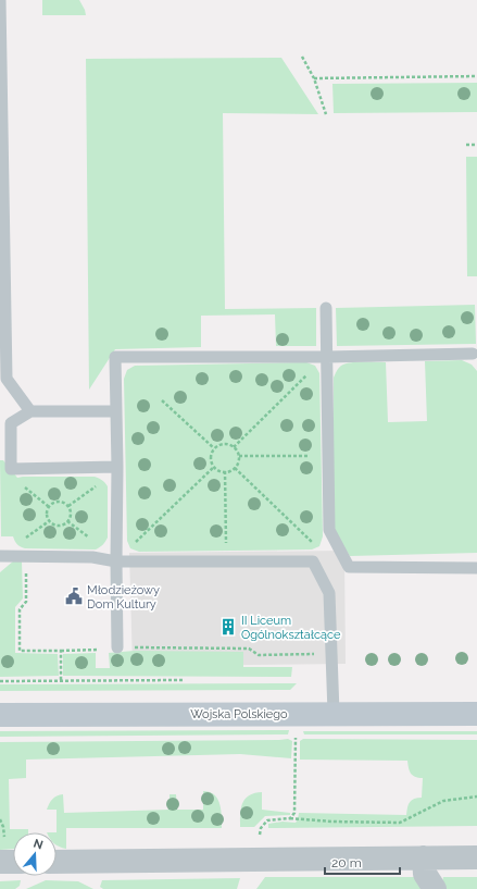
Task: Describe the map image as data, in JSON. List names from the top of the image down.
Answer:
{
  "streets": {
    "main road": ["Wojska Polskiego"]
  },
  "places": {
    "public building": ["Młodzieżowy Dom Kultury"],
    "building": ["II Liceum Ogólnokształcące"]
  },
  "scale_bar": "20 m",
  "north": "top"
}
